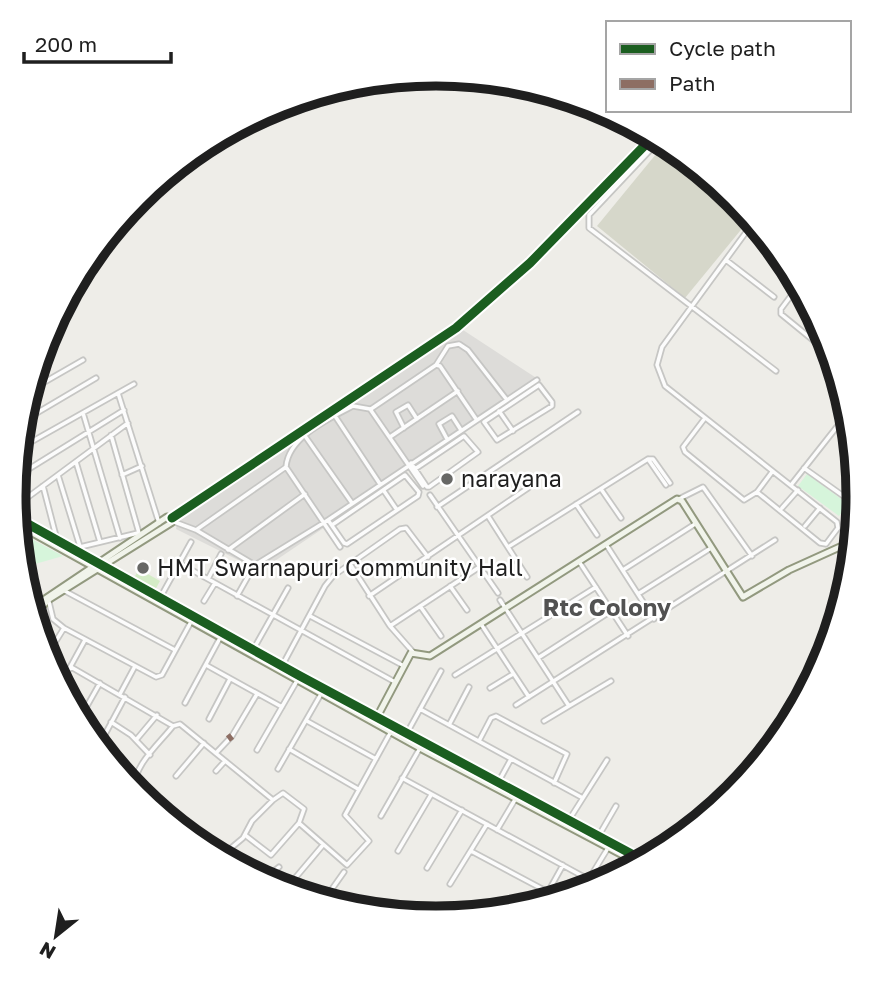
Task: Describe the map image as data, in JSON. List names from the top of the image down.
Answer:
{
  "districts": ["Rtc Colony"],
  "places": ["narayana", "HMT Swarnapuri Community Hall"],
  "legend": ["Cycle path", "Path"],
  "scale_bar": "200 m",
  "north": "bottom left"
}
